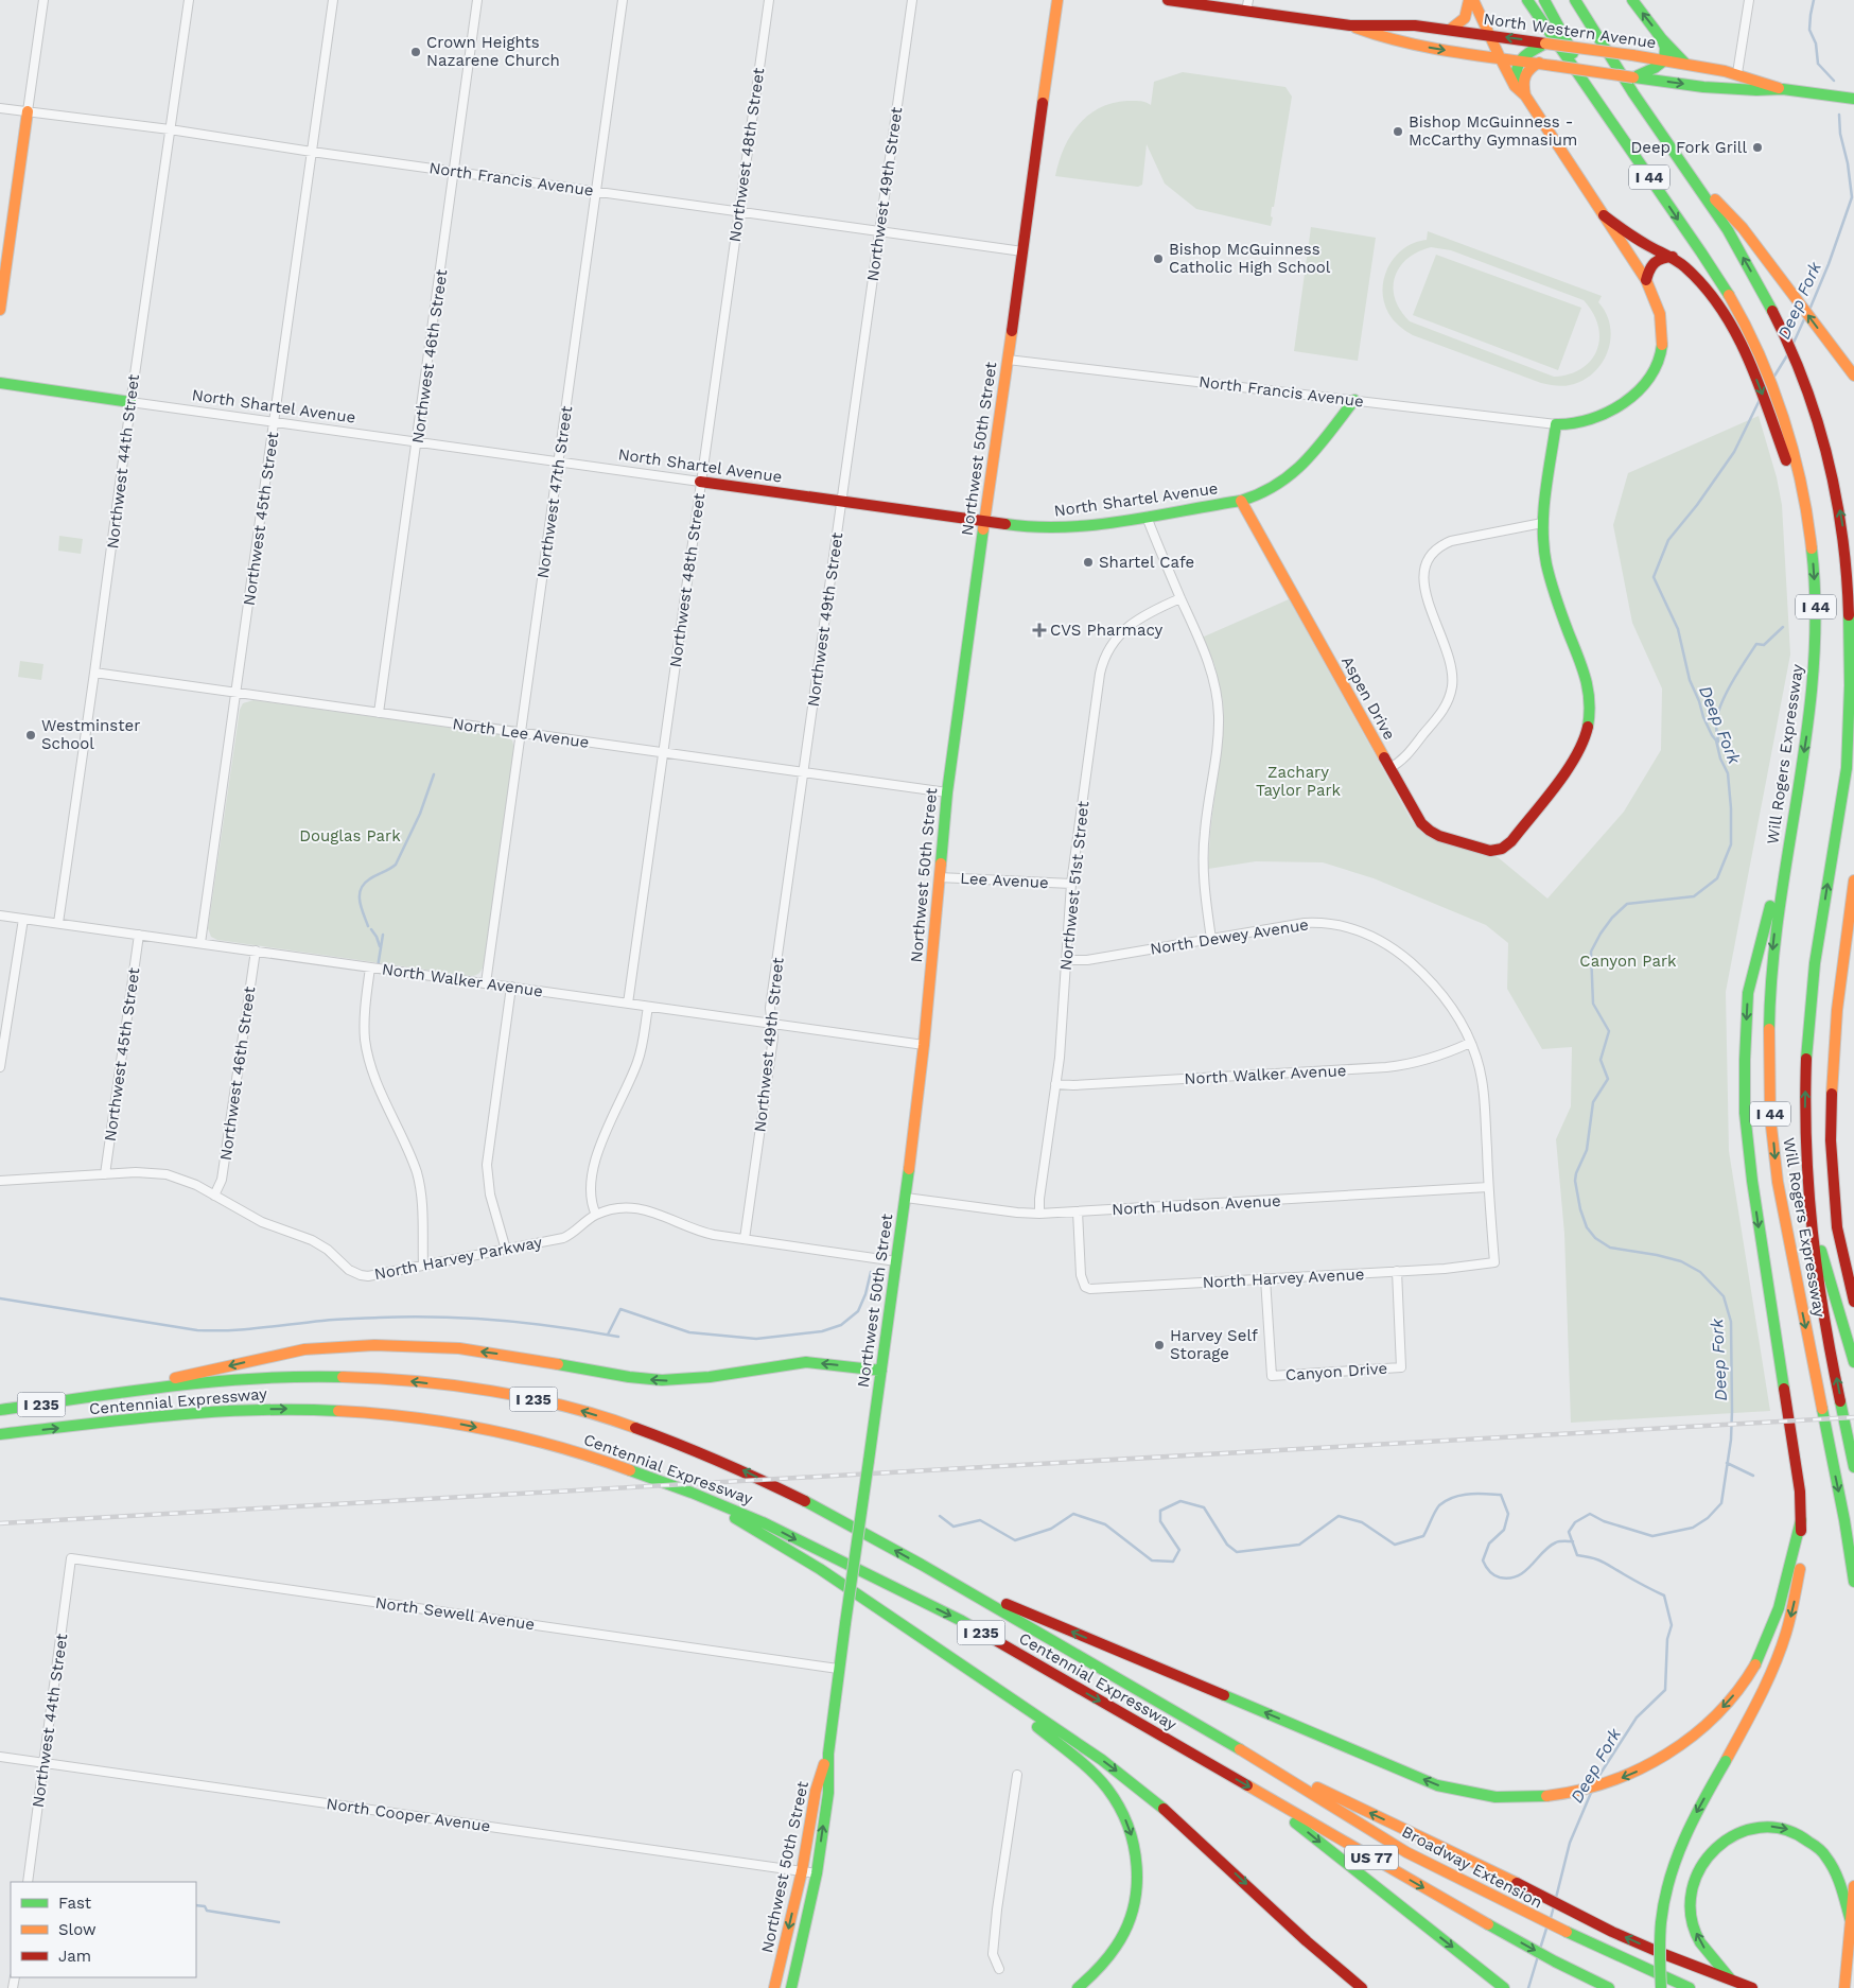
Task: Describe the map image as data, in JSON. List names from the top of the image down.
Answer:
{
  "streets": {
    "main road": [
      "North Western Avenue",
      "I 44",
      "North Shartel Avenue",
      "Northwest 50th Street",
      "Aspen Drive",
      "Will Rogers Expressway",
      "I 235",
      "Centennial Expressway",
      "US 77",
      "Broadway Extension"
    ],
    "street": [
      "Northwest 48th Street",
      "North Francis Avenue",
      "Northwest 49th Street",
      "Northwest 46th Street",
      "Northwest 44th Street",
      "Northwest 47th Street",
      "Northwest 45th Street",
      "North Lee Avenue",
      "Lee Avenue",
      "Northwest 51st Street",
      "North Dewey Avenue",
      "North Walker Avenue",
      "North Hudson Avenue",
      "North Harvey Parkway",
      "North Harvey Avenue",
      "Canyon Drive",
      "North Sewell Avenue",
      "North Cooper Avenue"
    ]
  },
  "crossings": [
    ["Northwest 48th Street", "North Francis Avenue"],
    ["Northwest 48th Street", "North Shartel Avenue"],
    ["Northwest 48th Street", "North Lee Avenue"],
    ["Northwest 48th Street", "North Walker Avenue"],
    ["North Francis Avenue", "Northwest 49th Street"],
    ["North Francis Avenue", "Northwest 46th Street"],
    ["North Francis Avenue", "North Shartel Avenue"],
    ["North Francis Avenue", "Northwest 50th Street"],
    ["North Francis Avenue", "Northwest 44th Street"],
    ["North Francis Avenue", "Northwest 47th Street"],
    ["North Francis Avenue", "Northwest 45th Street"],
    ["Northwest 49th Street", "North Shartel Avenue"],
    ["Northwest 49th Street", "North Lee Avenue"],
    ["Northwest 49th Street", "North Walker Avenue"],
    ["Northwest 49th Street", "North Harvey Parkway"],
    ["Northwest 46th Street", "North Shartel Avenue"],
    ["Northwest 46th Street", "North Lee Avenue"],
    ["Northwest 46th Street", "North Walker Avenue"],
    ["Northwest 46th Street", "North Harvey Parkway"],
    ["North Shartel Avenue", "Northwest 50th Street"],
    ["North Shartel Avenue", "Northwest 44th Street"],
    ["North Shartel Avenue", "Northwest 47th Street"],
    ["North Shartel Avenue", "Northwest 45th Street"],
    ["North Shartel Avenue", "Aspen Drive"],
    ["Northwest 50th Street", "North Lee Avenue"],
    ["Northwest 50th Street", "Lee Avenue"],
    ["Northwest 50th Street", "North Walker Avenue"],
    ["Northwest 50th Street", "North Hudson Avenue"],
    ["Northwest 50th Street", "North Harvey Parkway"],
    ["Northwest 50th Street", "North Sewell Avenue"],
    ["Northwest 50th Street", "North Cooper Avenue"],
    ["Northwest 44th Street", "North Lee Avenue"],
    ["Northwest 44th Street", "North Walker Avenue"],
    ["Northwest 44th Street", "North Sewell Avenue"],
    ["Northwest 44th Street", "North Cooper Avenue"],
    ["Northwest 47th Street", "North Lee Avenue"],
    ["Northwest 47th Street", "North Walker Avenue"],
    ["Northwest 45th Street", "North Lee Avenue"],
    ["Northwest 45th Street", "North Walker Avenue"],
    ["Northwest 45th Street", "North Harvey Parkway"],
    ["Lee Avenue", "Northwest 51st Street"],
    ["Northwest 51st Street", "North Dewey Avenue"],
    ["Northwest 51st Street", "North Walker Avenue"],
    ["Northwest 51st Street", "North Hudson Avenue"],
    ["North Dewey Avenue", "North Walker Avenue"],
    ["North Dewey Avenue", "North Hudson Avenue"],
    ["North Dewey Avenue", "North Harvey Avenue"],
    ["North Hudson Avenue", "North Harvey Avenue"],
    ["North Harvey Avenue", "Canyon Drive"],
    ["Centennial Expressway", "US 77"],
    ["Centennial Expressway", "Broadway Extension"]
  ],
  "water": ["Deep Fork"],
  "parks": ["Zachary Taylor Park", "Douglas Park", "Canyon Park"],
  "places": {
    "other": [
      "Crown Heights Nazarene Church",
      "Bishop McGuinness - McCarthy Gymnasium",
      "Deep Fork Grill",
      "Bishop McGuinness Catholic High School",
      "Shartel Cafe",
      "Westminster School",
      "Harvey Self Storage"
    ],
    "health": ["CVS Pharmacy"]
  },
  "legend": ["Fast", "Slow", "Jam"]
}
